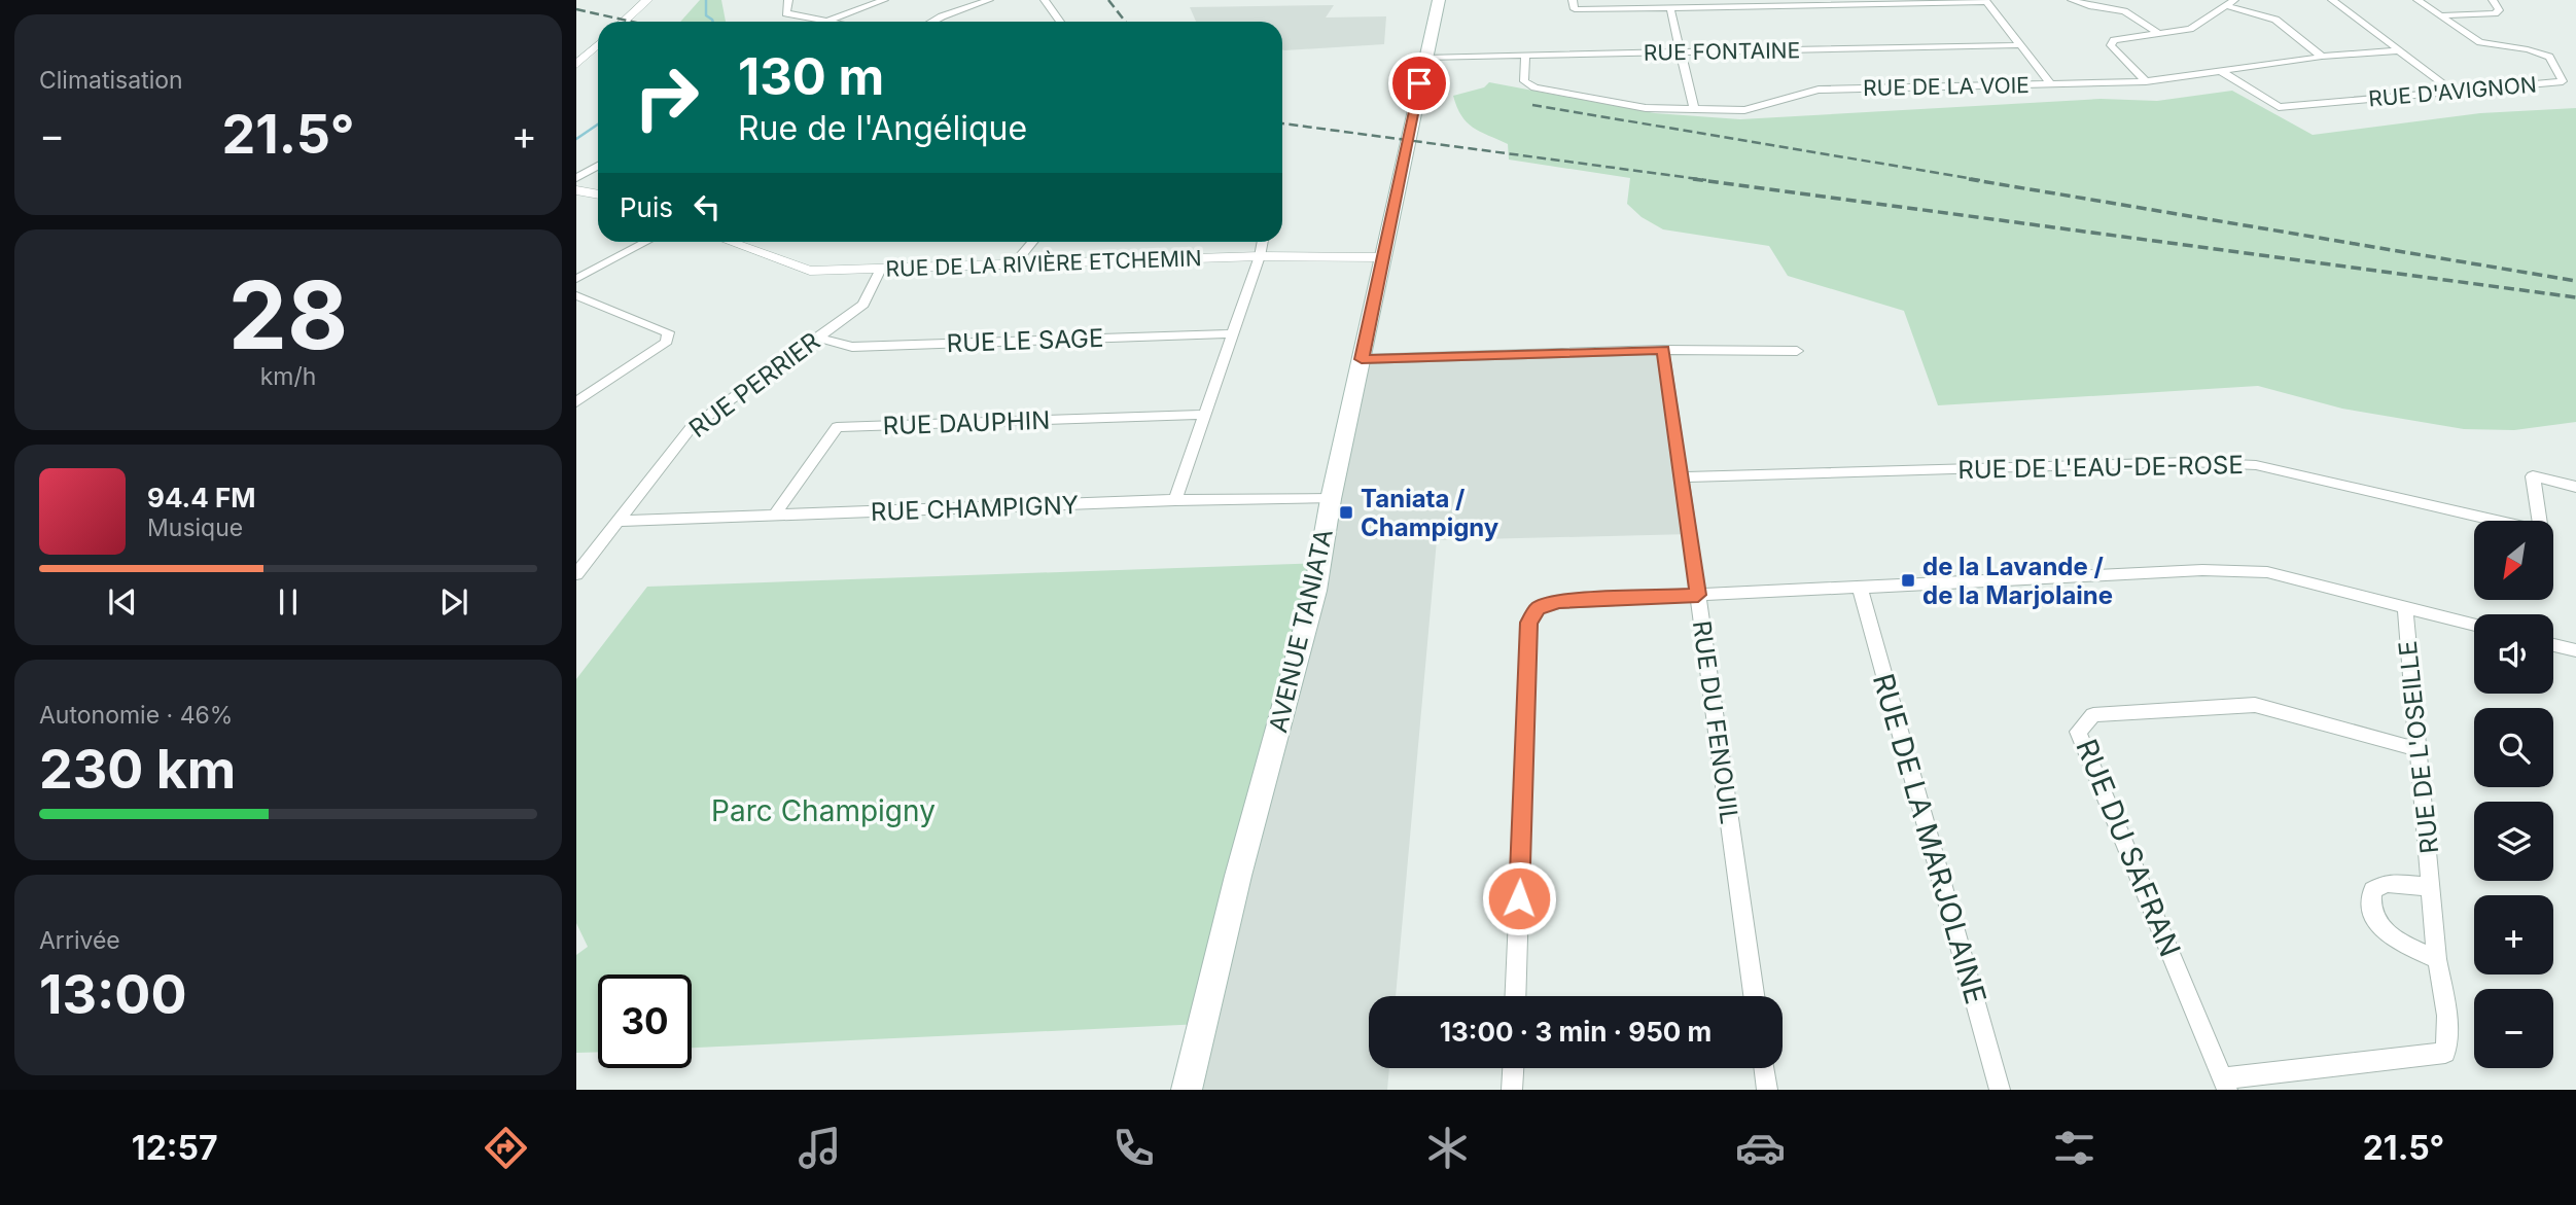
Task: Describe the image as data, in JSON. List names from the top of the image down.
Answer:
{
  "streets": {
    "main road": ["AVENUE TANIATA"],
    "street": [
      "RUE FONTAINE",
      "RUE DE LA VOIE",
      "RUE D'AVIGNON",
      "RUE DE LA RIVIÈRE ETCHEMIN",
      "RUE LE SAGE",
      "RUE PERRIER",
      "RUE DAUPHIN",
      "RUE DE L'EAU-DE-ROSE",
      "RUE CHAMPIGNY",
      "RUE DU FENOUIL",
      "RUE DE L'OSEILLE",
      "RUE DE LA MARJOLAINE",
      "RUE DU SAFRAN"
    ]
  },
  "crossings": [
    ["RUE FONTAINE", "RUE DE LA VOIE"],
    ["RUE FONTAINE", "AVENUE TANIATA"],
    ["RUE DE LA VOIE", "RUE D'AVIGNON"],
    ["RUE DE LA RIVIÈRE ETCHEMIN", "RUE PERRIER"],
    ["RUE DE LA RIVIÈRE ETCHEMIN", "AVENUE TANIATA"],
    ["RUE LE SAGE", "RUE PERRIER"],
    ["RUE PERRIER", "RUE CHAMPIGNY"],
    ["RUE DAUPHIN", "RUE CHAMPIGNY"],
    ["RUE DE L'EAU-DE-ROSE", "RUE DU FENOUIL"],
    ["RUE CHAMPIGNY", "AVENUE TANIATA"],
    ["RUE DE L'OSEILLE", "RUE DU SAFRAN"]
  ],
  "parks": ["Parc Champigny"],
  "places": {
    "transit": ["Taniata / Champigny", "de la Lavande / de la Marjolaine"]
  },
  "north": "bottom left",
  "page": {
    "tile": [
      "Climatisation",
      ["28", "km/h"],
      ["Autonomie · 46%", "230 km"],
      ["Arrivée", "13:00"]
    ],
    "turn": ["130 m", "Rue de l'Angélique"],
    "heat": ["−", "21.5°", "+"],
    "then": "Puis",
    "song": ["94.4 FM", "Musique"],
    "map_buttons": ["+", "−"],
    "limit": "30",
    "trip": "13:00 · 3 min · 950 m",
    "tabs": ["12:57", "21.5°"]
  }
}
